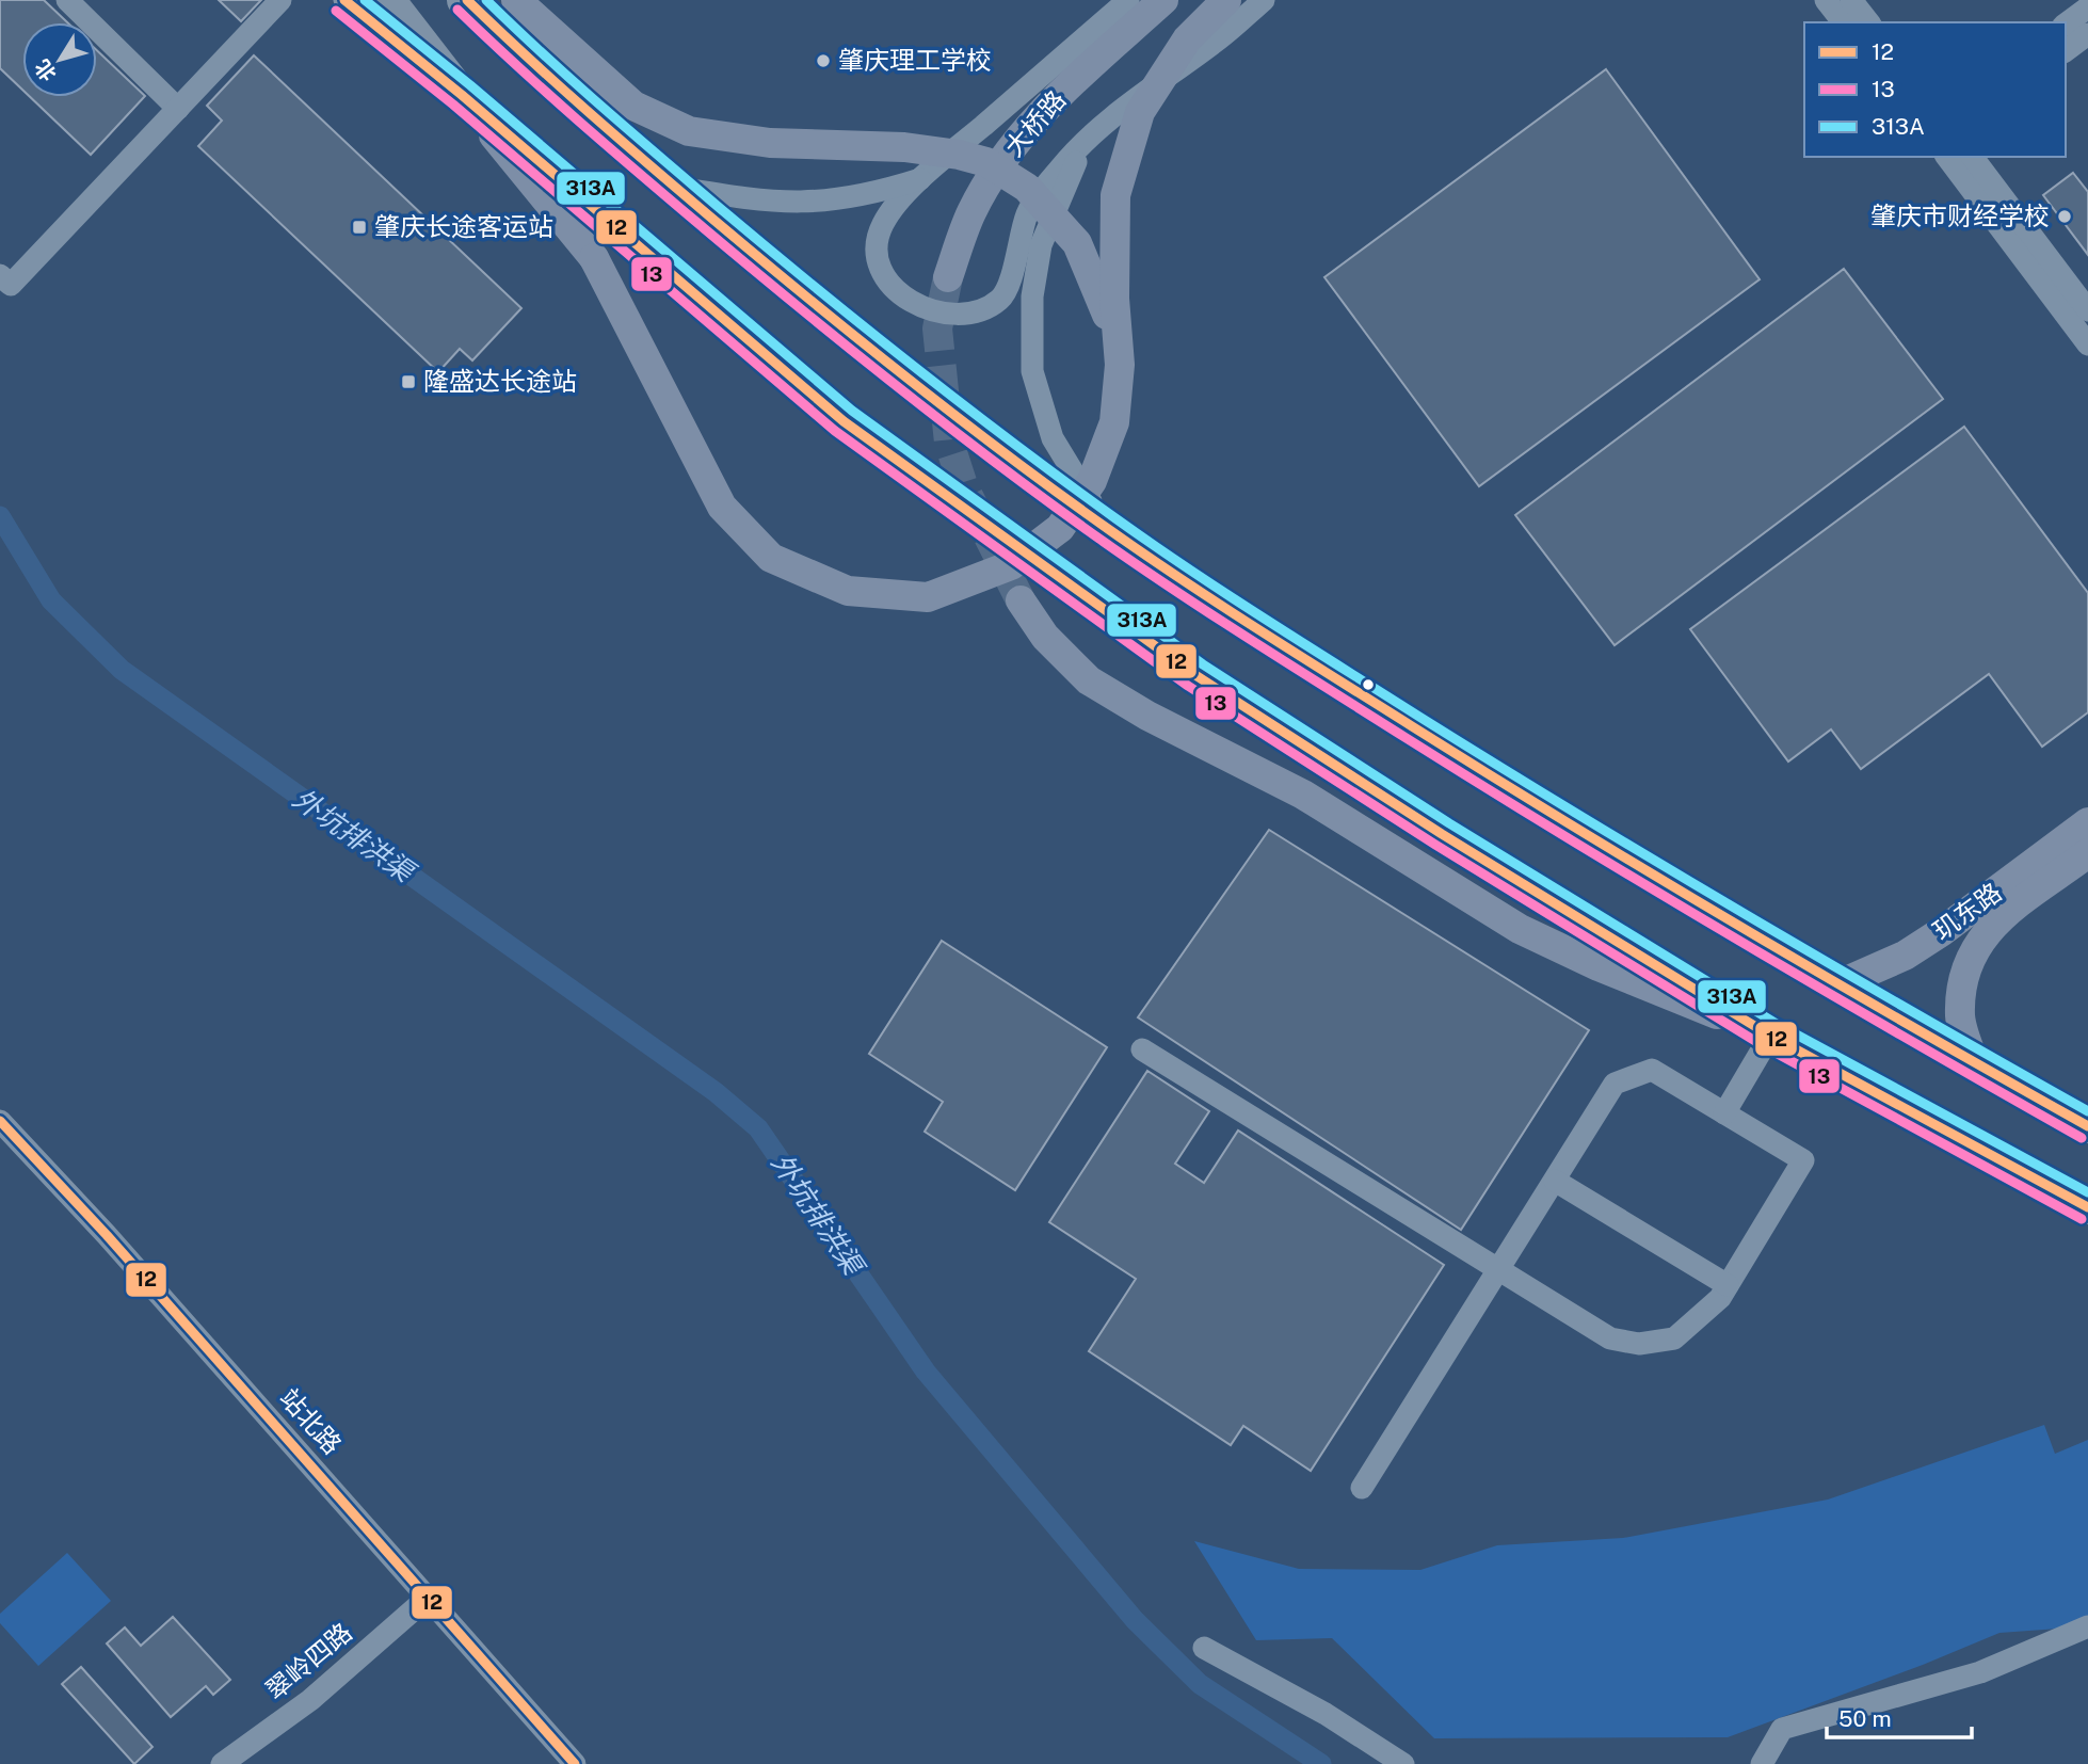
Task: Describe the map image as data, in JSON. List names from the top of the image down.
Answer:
{
  "streets": {
    "main road": ["大桥路", "玑东路"],
    "street": ["站北路", "翠岭四路"]
  },
  "crossings": [
    ["站北路", "翠岭四路"]
  ],
  "water": ["外坑排洪渠"],
  "places": {
    "other": ["肇庆理工学校", "肇庆市财经学校"],
    "transit": ["肇庆长途客运站", "隆盛达长途站"]
  },
  "lines": ["transit line 12", "transit line 313A", "transit line 13"],
  "legend": ["12", "13", "313A"],
  "scale_bar": "50 m",
  "north": "bottom left"
}
